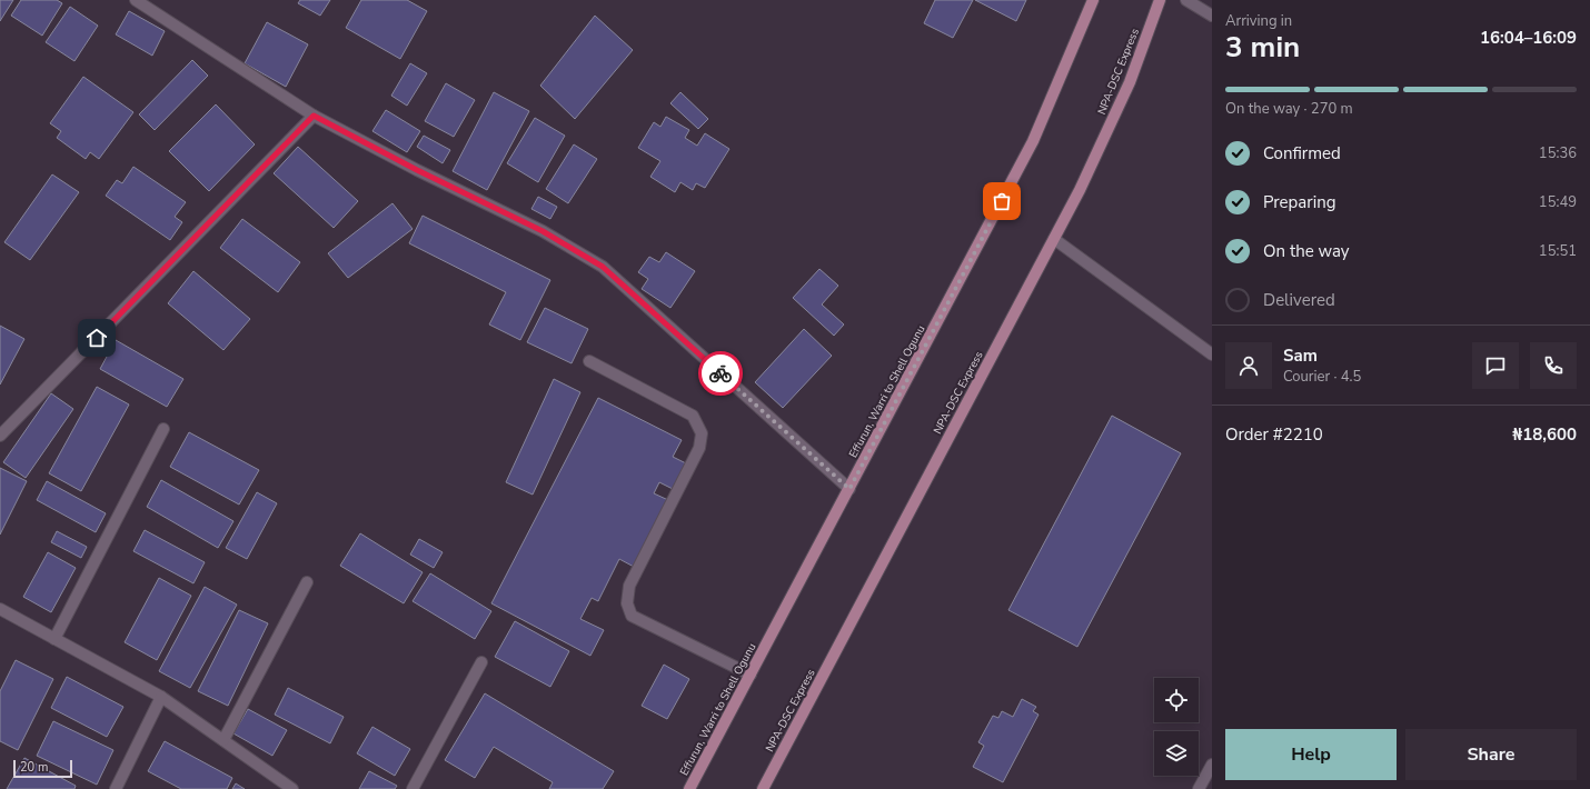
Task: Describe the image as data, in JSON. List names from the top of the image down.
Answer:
{
  "streets": {
    "main road": ["NPA-DSC Express", "Effurun, Warri to Shell Ogunu"]
  },
  "scale_bar": "20 m",
  "page": {
    "heading": ["3 min", "Arriving in", "16:04–16:09"],
    "panel": [
      "Sam",
      "Courier · 4.5",
      "Order #2210",
      "₦18,600"
    ],
    "bar": "On the way · 270 m",
    "list": [
      ["Confirmed", "15:36"],
      ["Preparing", "15:49"],
      ["On the way", "15:51"],
      "Delivered"
    ],
    "buttons": ["Help", "Share"],
    "scale": "20 m"
  }
}
